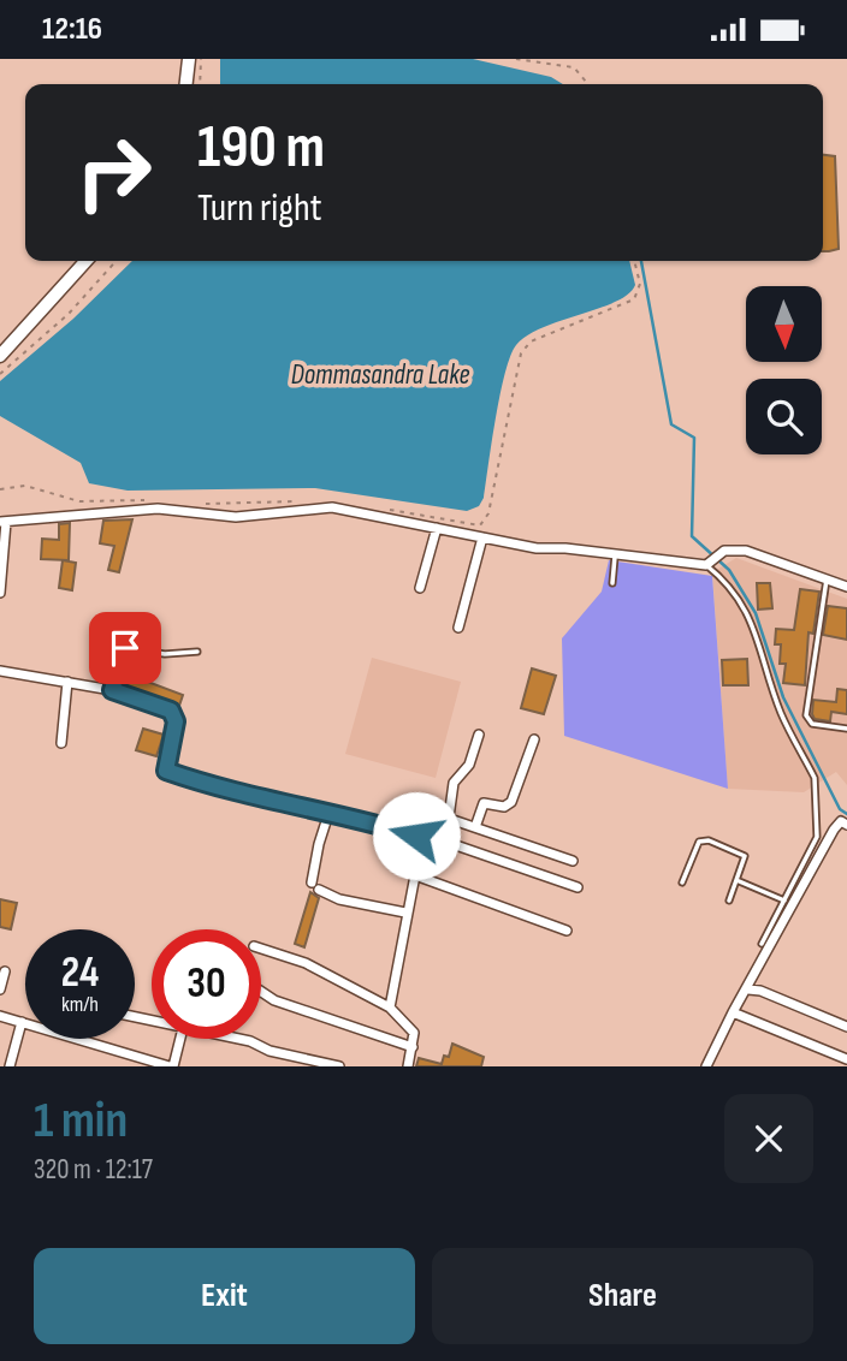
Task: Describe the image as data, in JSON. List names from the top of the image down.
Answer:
{
  "water": ["Dommasandra Lake"],
  "north": "bottom",
  "page": {
    "status": "12:16",
    "turn": ["190 m", "Turn right"],
    "speed": "24 km/h",
    "limit": "30",
    "heading": ["1 min", "320 m · 12:17"],
    "buttons": ["Exit", "Share"]
  }
}
